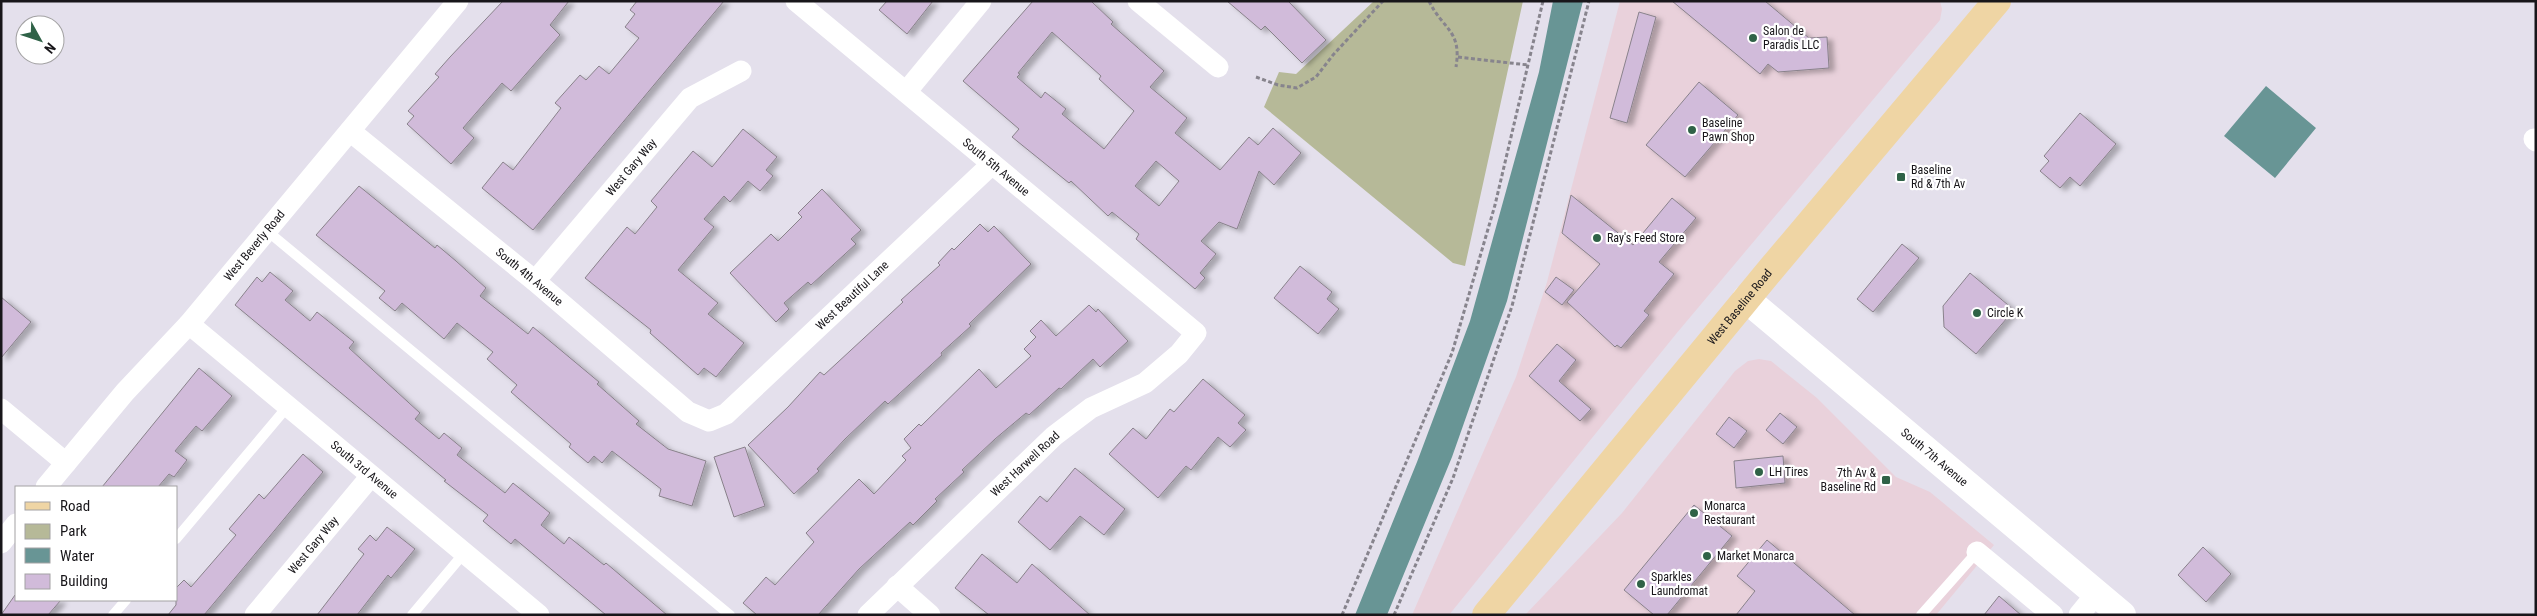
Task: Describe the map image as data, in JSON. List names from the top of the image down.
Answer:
{
  "streets": {
    "main road": ["West Baseline Road", "South 7th Avenue"],
    "street": [
      "South 5th Avenue",
      "West Gary Way",
      "West Beverly Road",
      "South 4th Avenue",
      "West Beautiful Lane",
      "West Harwell Road",
      "South 3rd Avenue"
    ]
  },
  "crossings": [
    ["South 5th Avenue", "West Beautiful Lane"],
    ["South 5th Avenue", "West Harwell Road"],
    ["West Gary Way", "South 4th Avenue"],
    ["West Gary Way", "South 3rd Avenue"],
    ["West Beverly Road", "South 4th Avenue"],
    ["West Beverly Road", "South 3rd Avenue"],
    ["South 4th Avenue", "West Beautiful Lane"],
    ["West Baseline Road", "South 7th Avenue"]
  ],
  "places": {
    "other": [
      "Salon de Paradis LLC",
      "Baseline Pawn Shop",
      "Ray's Feed Store",
      "Circle K",
      "LH Tires",
      "Monarca Restaurant",
      "Market Monarca",
      "Sparkles Laundromat"
    ],
    "transit": ["Baseline Rd & 7th Av", "7th Av & Baseline Rd"]
  },
  "legend": [
    "Road",
    "Park",
    "Water",
    "Building"
  ],
  "north": "bottom right"
}
